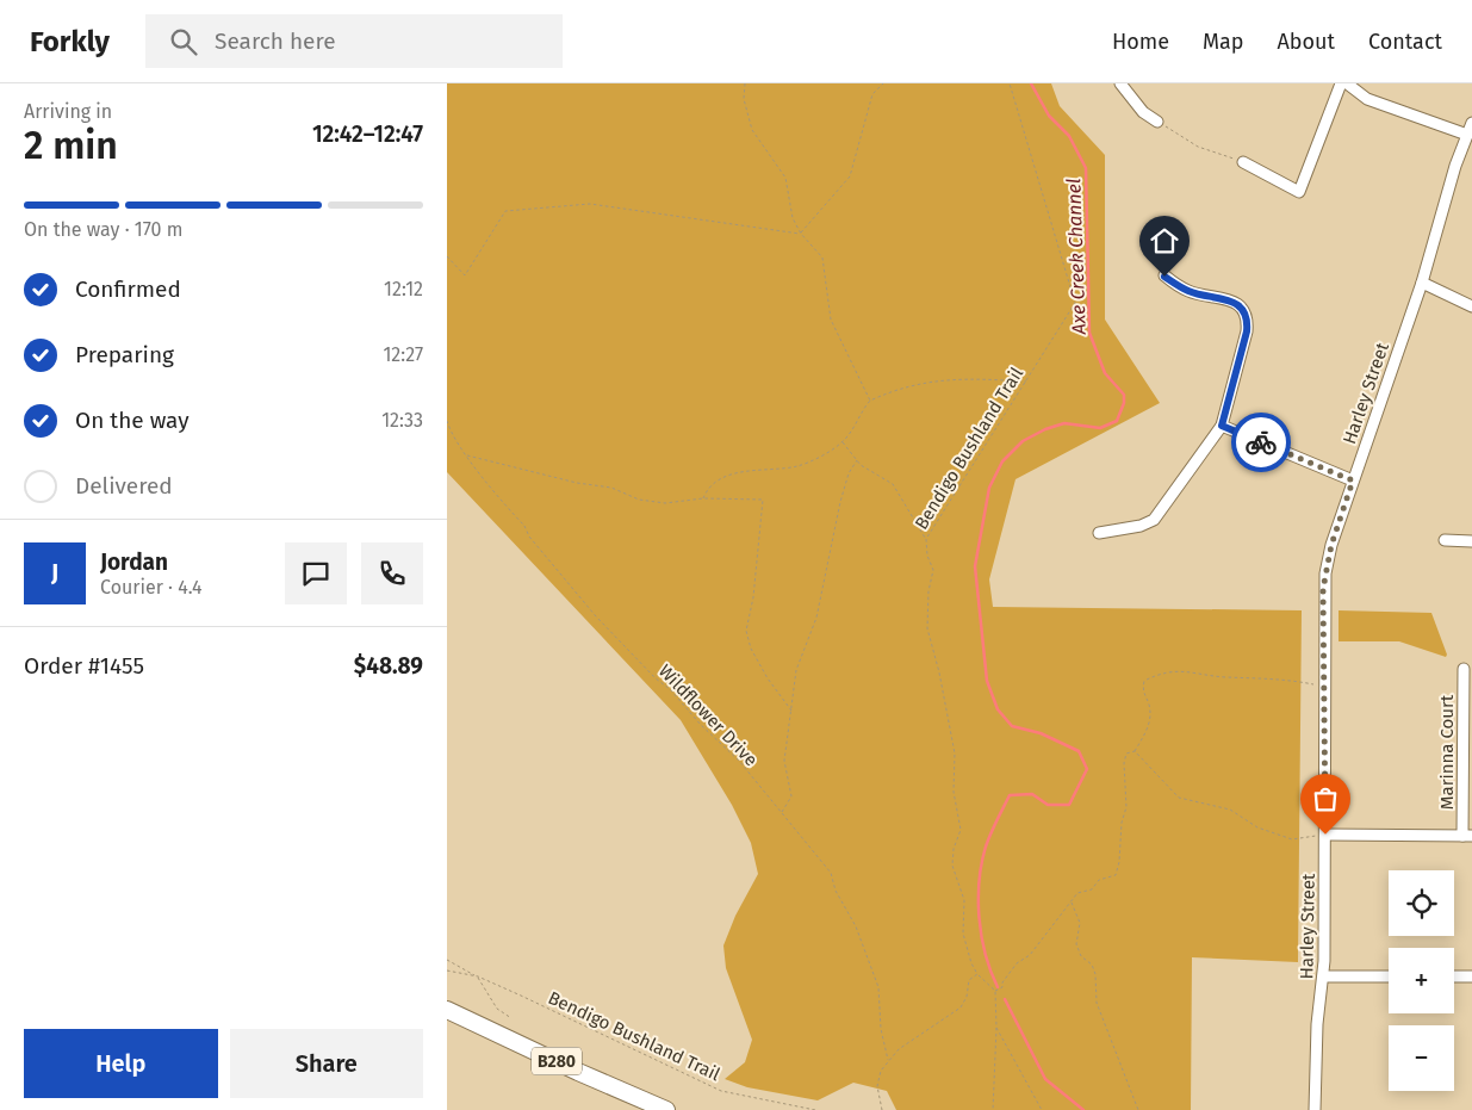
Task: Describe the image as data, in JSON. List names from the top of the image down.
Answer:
{
  "streets": {
    "main road": ["B280"],
    "street": ["Harley Street", "Marinna Court"],
    "path": ["Bendigo Bushland Trail", "Wildflower Drive"]
  },
  "water": ["Axe Creek Channel"],
  "page": {
    "header": "Forkly",
    "search": "Search here",
    "nav": [
      "Home",
      "Map",
      "About",
      "Contact"
    ],
    "heading": ["2 min", "Arriving in", "12:42–12:47"],
    "panel": [
      "Jordan",
      "Courier · 4.4",
      "Order #1455",
      "$48.89"
    ],
    "bar": "On the way · 170 m",
    "list": [
      ["Confirmed", "12:12"],
      ["Preparing", "12:27"],
      ["On the way", "12:33"],
      "Delivered"
    ],
    "round": "J",
    "map_buttons": ["+", "−"],
    "buttons": ["Help", "Share"]
  }
}
